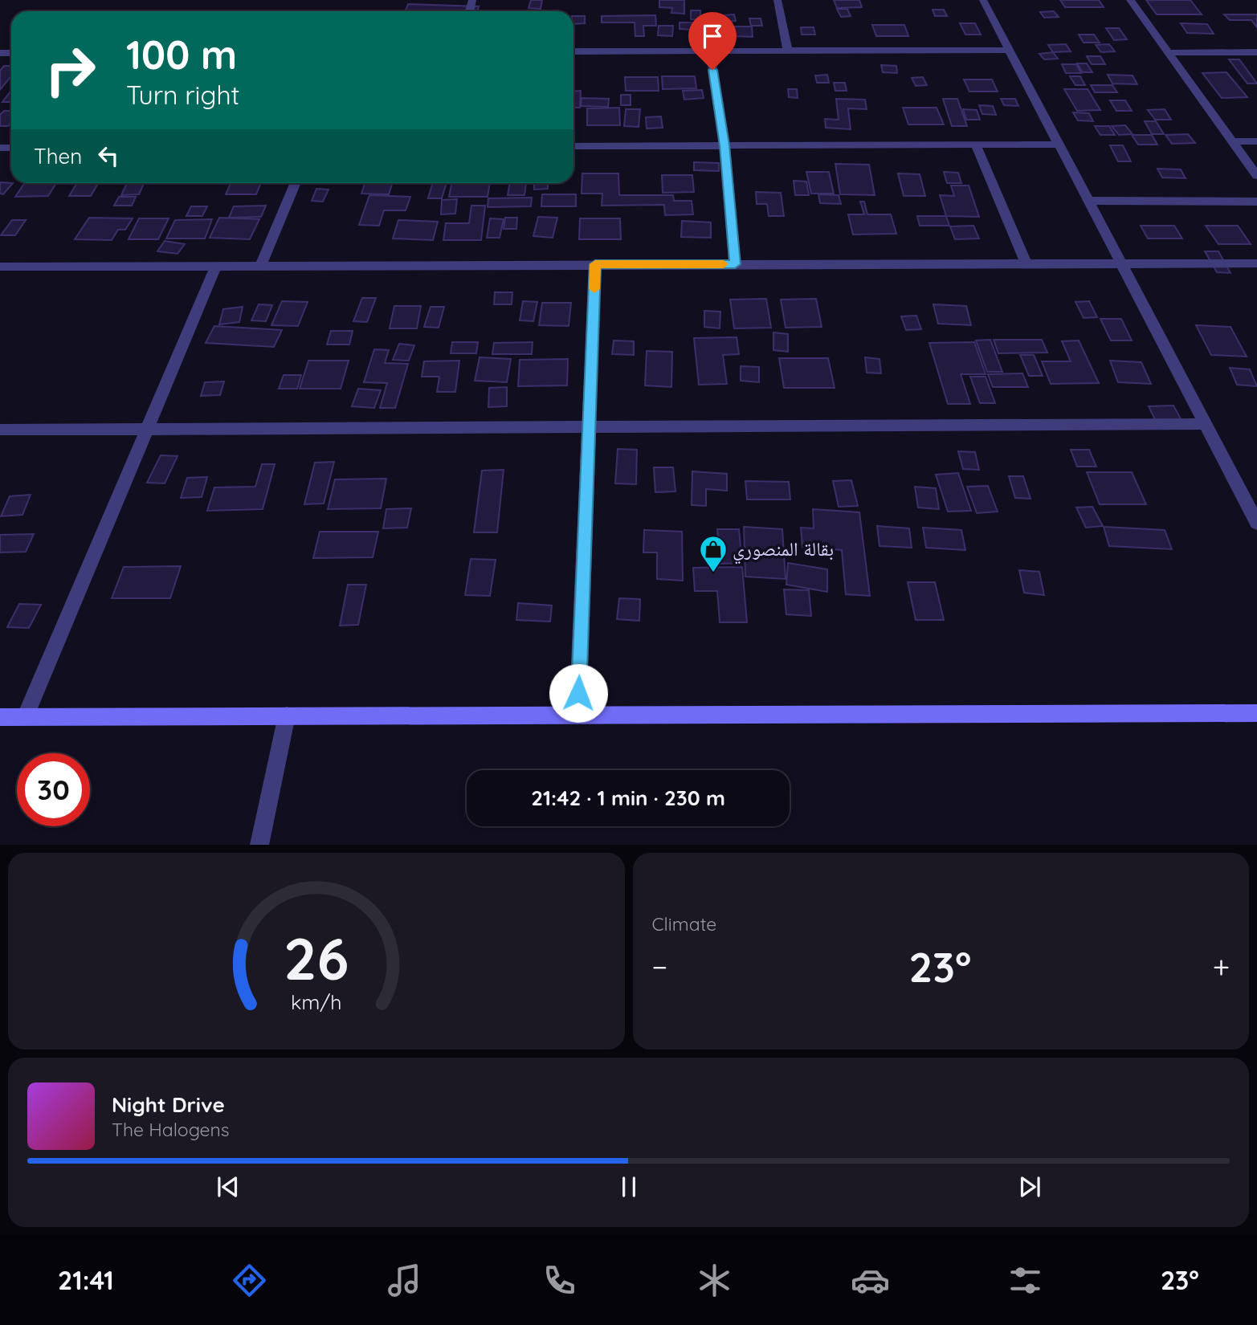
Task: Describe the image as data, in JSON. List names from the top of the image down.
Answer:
{
  "places": {
    "shop": ["بقالة المنصوري"]
  },
  "page": {
    "turn": ["100 m", "Turn right"],
    "then": "Then",
    "limit": "30",
    "trip": "21:42 · 1 min · 230 m",
    "tile": "Climate",
    "heat": ["−", "23°", "+"],
    "song": ["Night Drive", "The Halogens"],
    "tabs": ["21:41", "23°"],
    "gauge": ["26", "km/h"]
  }
}
